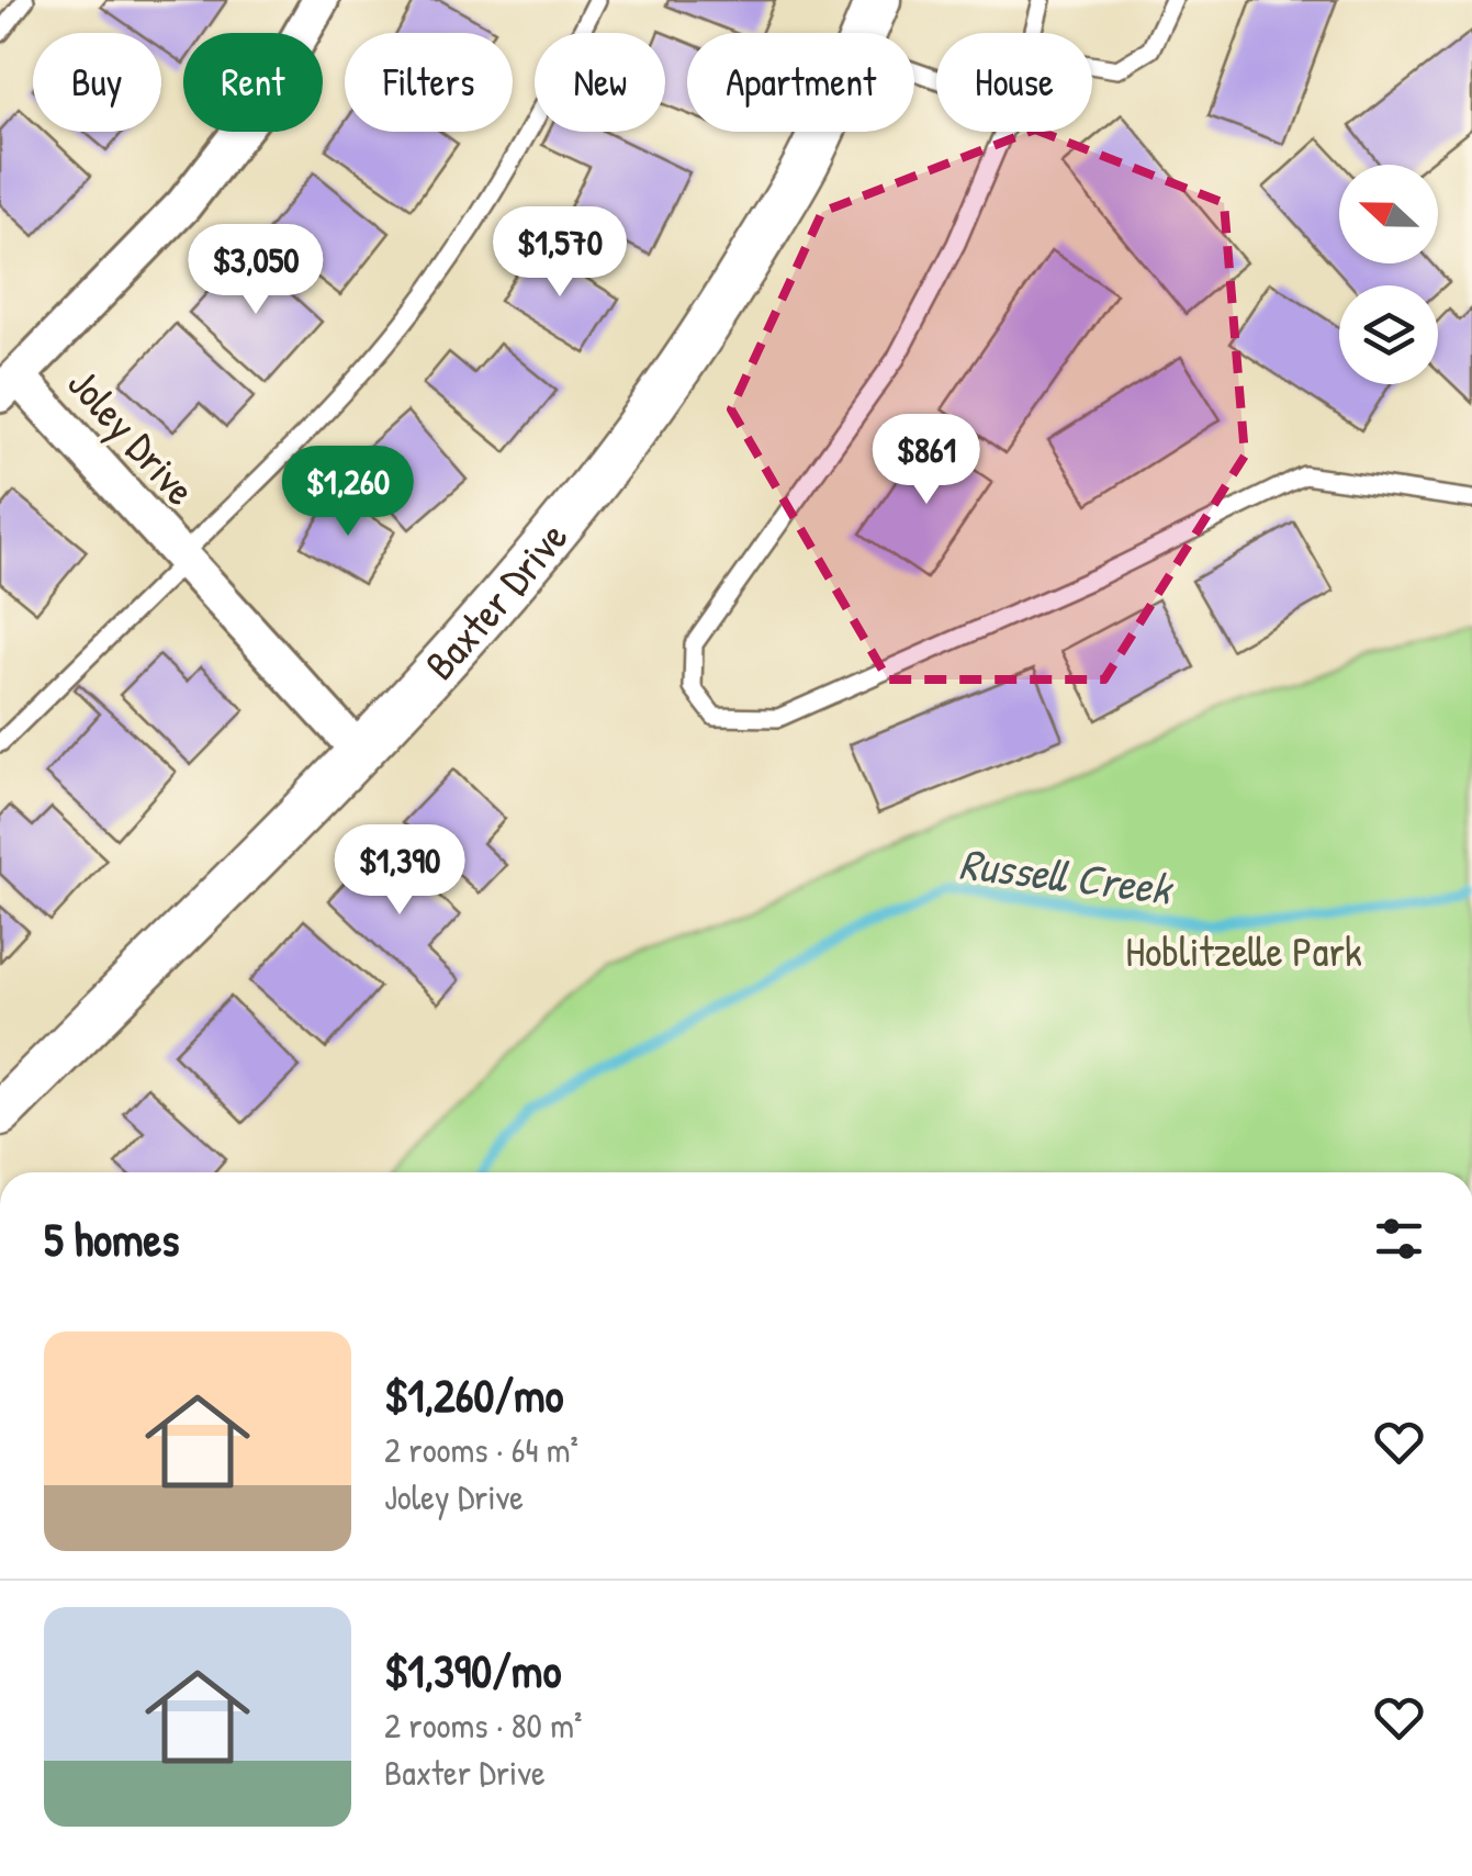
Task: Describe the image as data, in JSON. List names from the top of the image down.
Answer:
{
  "streets": {
    "street": ["Joley Drive", "Baxter Drive"]
  },
  "crossings": [
    ["Joley Drive", "Baxter Drive"]
  ],
  "water": ["Russell Creek"],
  "parks": ["Hoblitzelle Park"],
  "north": "left",
  "page": {
    "chip": [
      "Buy",
      "Rent",
      "Filters",
      "New",
      "Apartment",
      "House"
    ],
    "price": [
      "$1,570",
      "$3,050",
      "$861",
      "$1,260",
      "$1,390"
    ],
    "heading": "5 homes",
    "list": [
      {
        "name": "$1,260/mo",
        "note": "2 rooms · 64 m² · Joley Drive"
      },
      {
        "name": "$1,390/mo",
        "note": "2 rooms · 80 m² · Baxter Drive"
      }
    ]
  }
}
